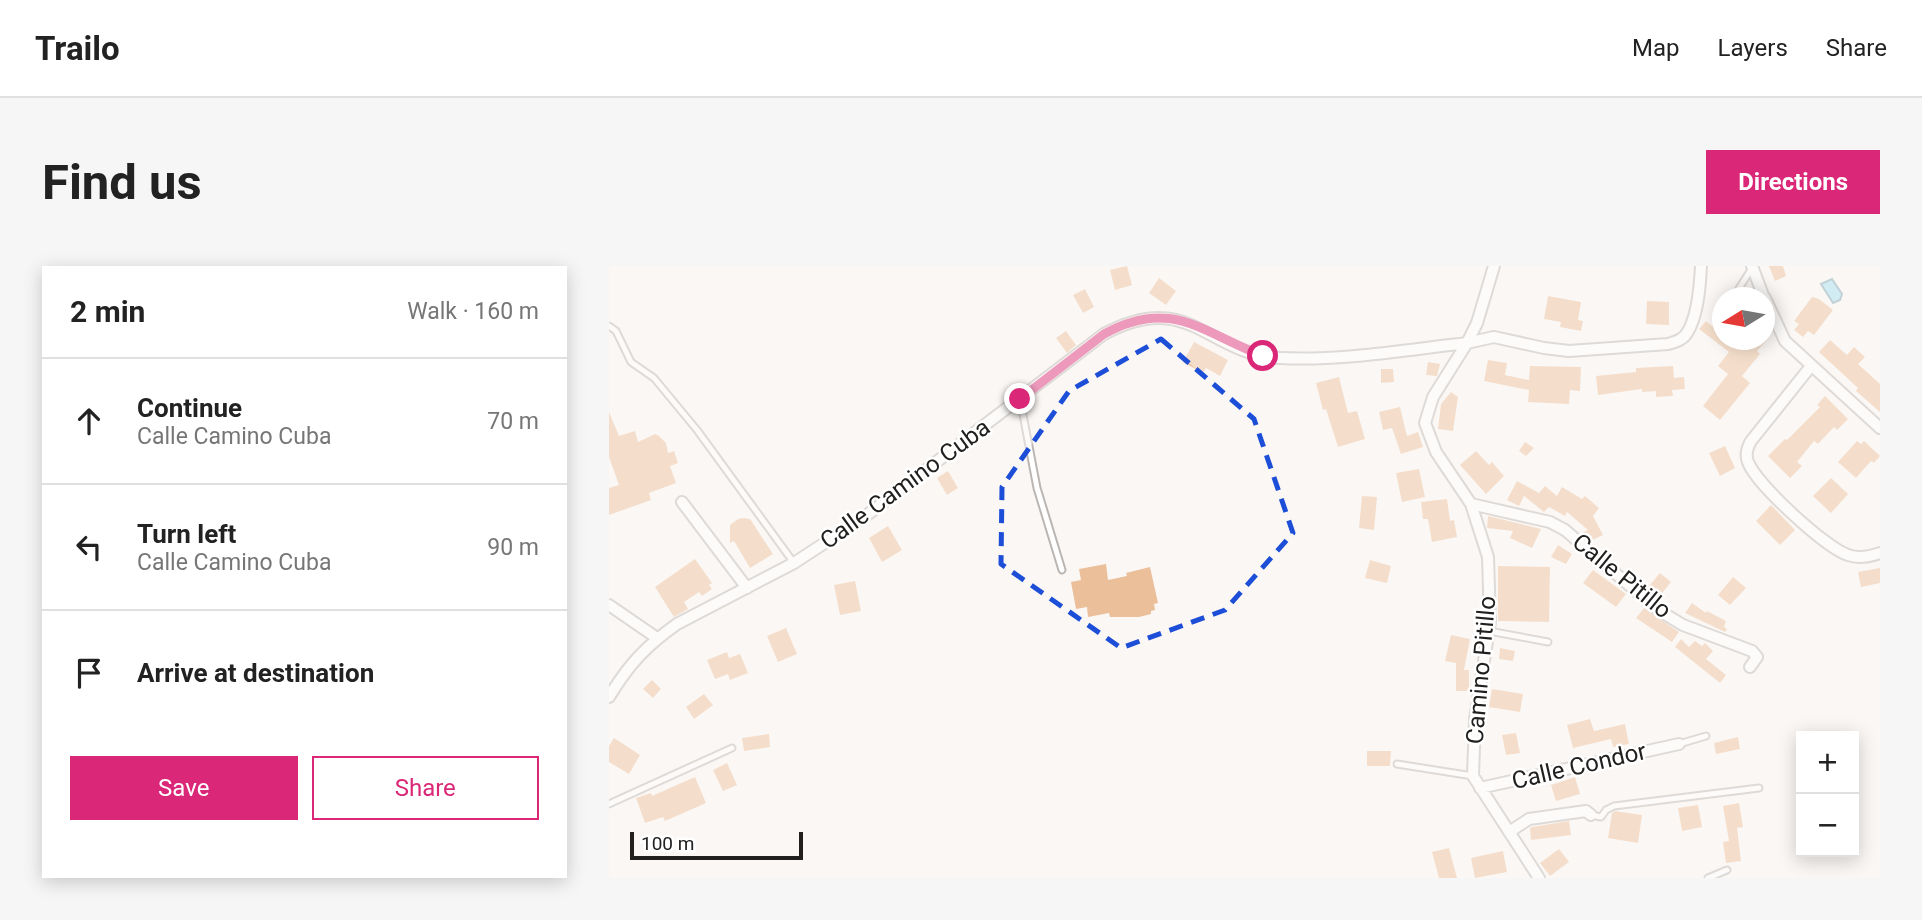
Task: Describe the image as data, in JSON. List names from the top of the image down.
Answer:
{
  "streets": {
    "street": [
      "Calle Camino Cuba",
      "Calle Pitillo",
      "Camino Pitillo",
      "Calle Condor"
    ]
  },
  "crossings": [
    ["Calle Camino Cuba", "Camino Pitillo"],
    ["Calle Pitillo", "Camino Pitillo"],
    ["Camino Pitillo", "Calle Condor"]
  ],
  "scale_bar": "100 m",
  "north": "left",
  "page": {
    "header": "Trailo",
    "nav": ["Map", "Layers", "Share"],
    "buttons": [
      "Directions",
      ["Save", "Share"]
    ],
    "title": "Find us",
    "heading": ["2 min", "Walk · 160 m"],
    "list": [
      ["Continue", "Calle Camino Cuba", "70 m"],
      ["Turn left", "Calle Camino Cuba", "90 m"],
      "Arrive at destination"
    ],
    "map_buttons": ["+", "−"],
    "scale": "100 m"
  }
}
